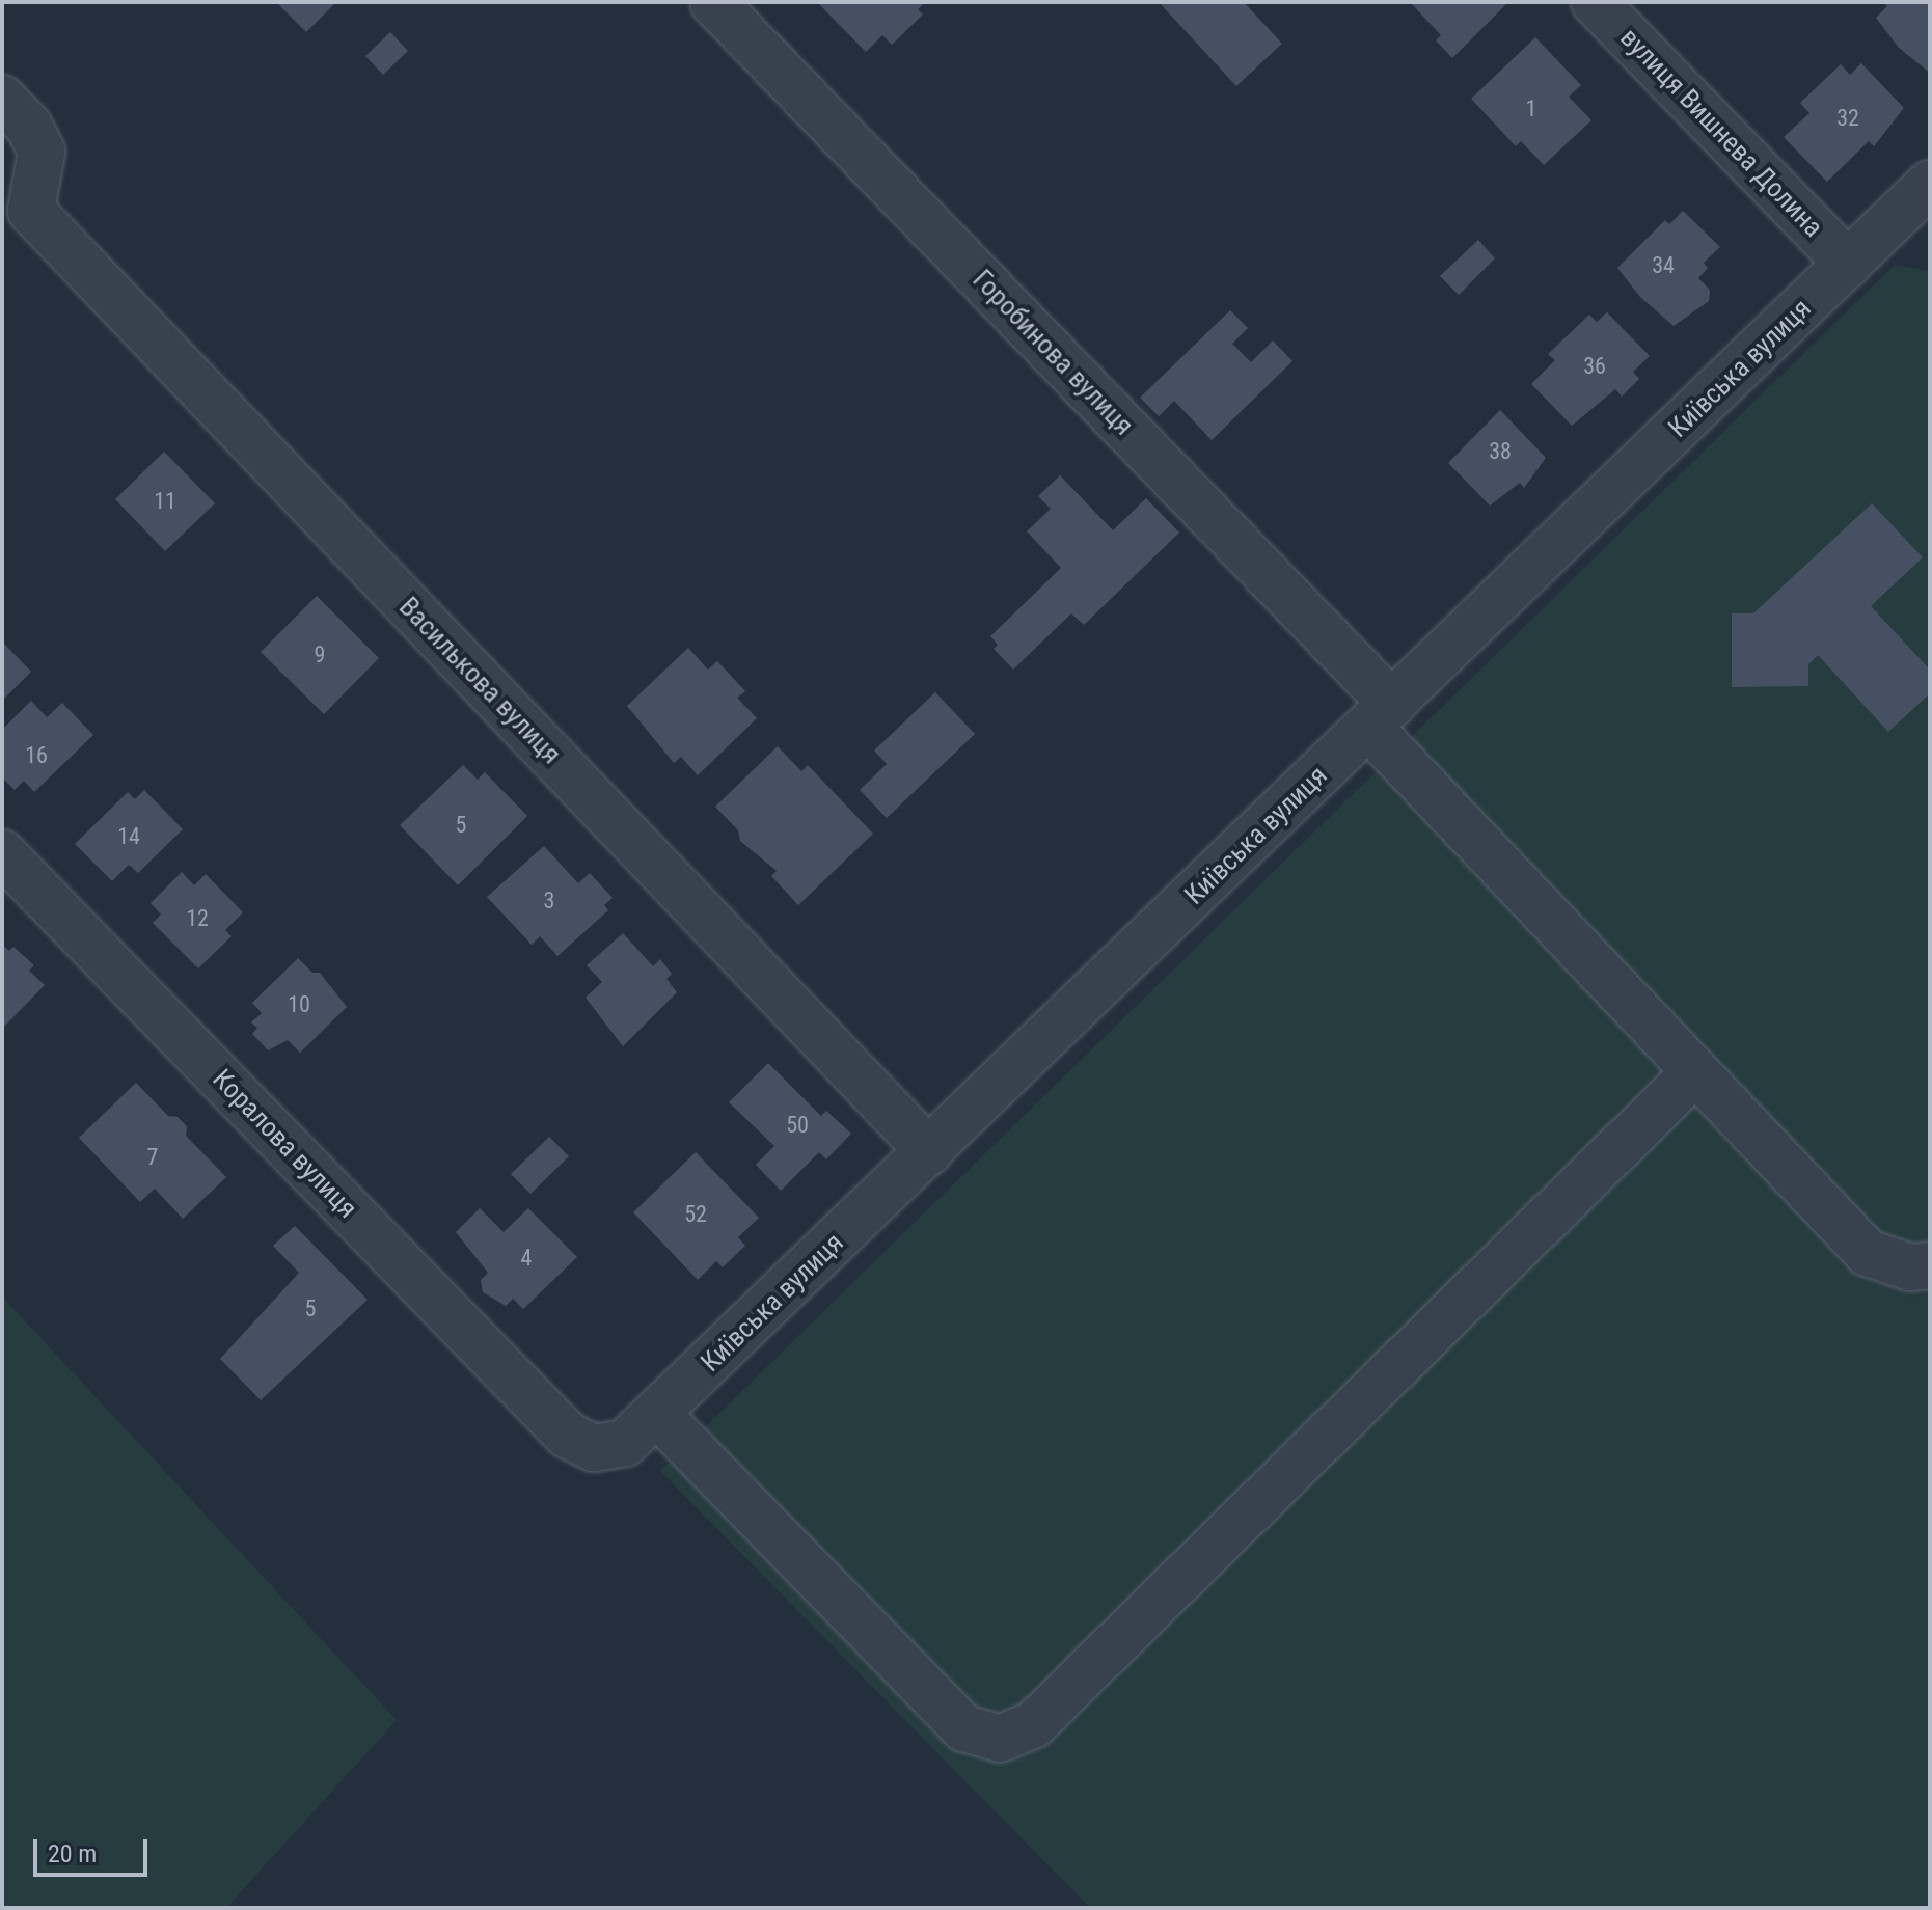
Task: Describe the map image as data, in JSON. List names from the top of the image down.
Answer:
{
  "streets": {
    "street": [
      "вулиця Вишнева Долина",
      "Горобинова вулиця",
      "Київська вулиця",
      "Василькова вулиця",
      "Коралова вулиця"
    ]
  },
  "crossings": [
    ["вулиця Вишнева Долина", "Київська вулиця"],
    ["Горобинова вулиця", "Київська вулиця"],
    ["Київська вулиця", "Василькова вулиця"],
    ["Київська вулиця", "Коралова вулиця"]
  ],
  "house_numbers": [
    "1",
    "32",
    "34",
    "36",
    "38",
    "11",
    "9",
    "16",
    "5",
    "14",
    "3",
    "12",
    "10",
    "50",
    "7",
    "52",
    "4",
    "5"
  ],
  "scale_bar": "20 m"
}
